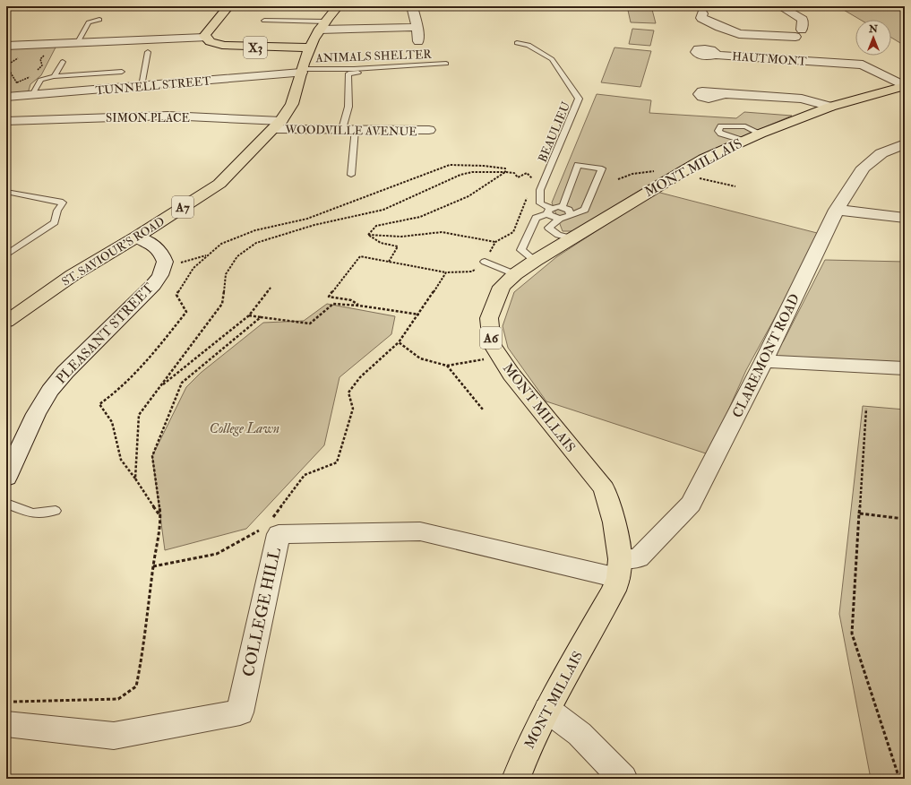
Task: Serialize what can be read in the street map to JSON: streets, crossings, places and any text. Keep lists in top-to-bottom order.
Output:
{
  "streets": {
    "main road": [
      "X3",
      "MONT MILLAIS",
      "A7",
      "ST. SAVIOUR'S ROAD",
      "A6"
    ],
    "street": [
      "HAUTMONT",
      "TUNNELL STREET",
      "SIMON PLACE",
      "WOODVILLE AVENUE",
      "PLEASANT STREET",
      "CLAREMONT ROAD",
      "COLLEGE HILL"
    ],
    "lane": ["ANIMALS SHELTER", "BEAULIEU"]
  },
  "crossings": [
    ["X3", "ST. SAVIOUR'S ROAD"],
    ["ANIMALS SHELTER", "TUNNELL STREET"],
    ["ANIMALS SHELTER", "ST. SAVIOUR'S ROAD"],
    ["HAUTMONT", "MONT MILLAIS"],
    ["TUNNELL STREET", "ST. SAVIOUR'S ROAD"],
    ["SIMON PLACE", "WOODVILLE AVENUE"],
    ["SIMON PLACE", "ST. SAVIOUR'S ROAD"],
    ["WOODVILLE AVENUE", "ST. SAVIOUR'S ROAD"],
    ["MONT MILLAIS", "CLAREMONT ROAD"],
    ["MONT MILLAIS", "COLLEGE HILL"],
    ["CLAREMONT ROAD", "COLLEGE HILL"]
  ],
  "parks": ["College Lawn"],
  "north": "top"
}
